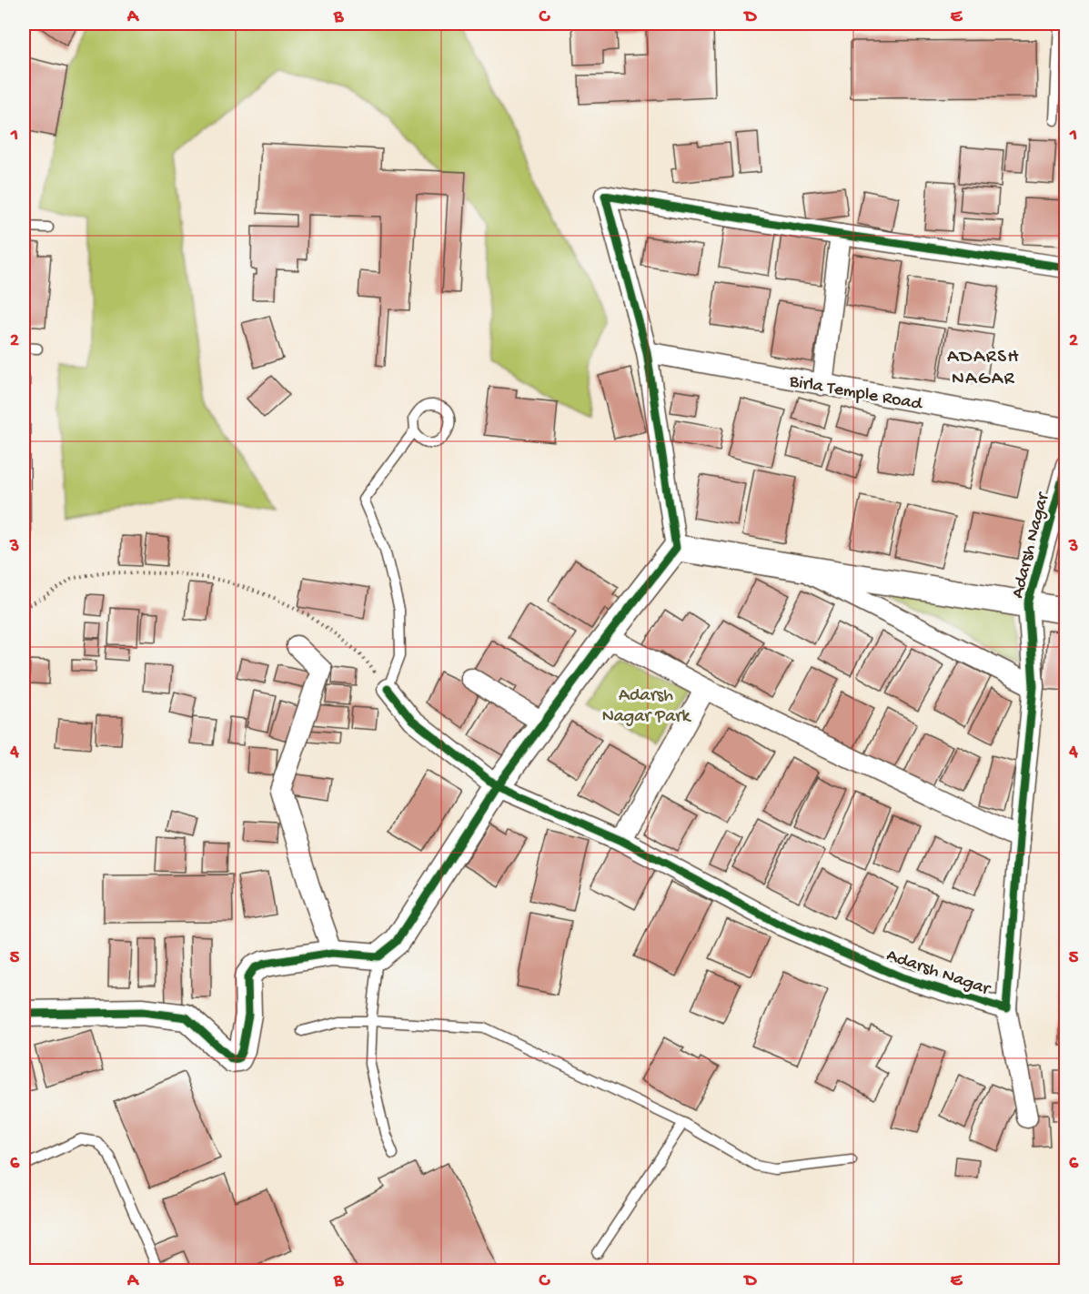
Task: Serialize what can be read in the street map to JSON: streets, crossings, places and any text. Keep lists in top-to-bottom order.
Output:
{
  "streets": {
    "street": ["Birla Temple Road", "Adarsh Nagar"]
  },
  "districts": ["ADARSH NAGAR"],
  "parks": ["Adarsh Nagar Park"],
  "grid": {
    "columns": [
      "A",
      "B",
      "C",
      "D",
      "E"
    ],
    "rows": [
      "1",
      "2",
      "3",
      "4",
      "5",
      "6"
    ]
  }
}
